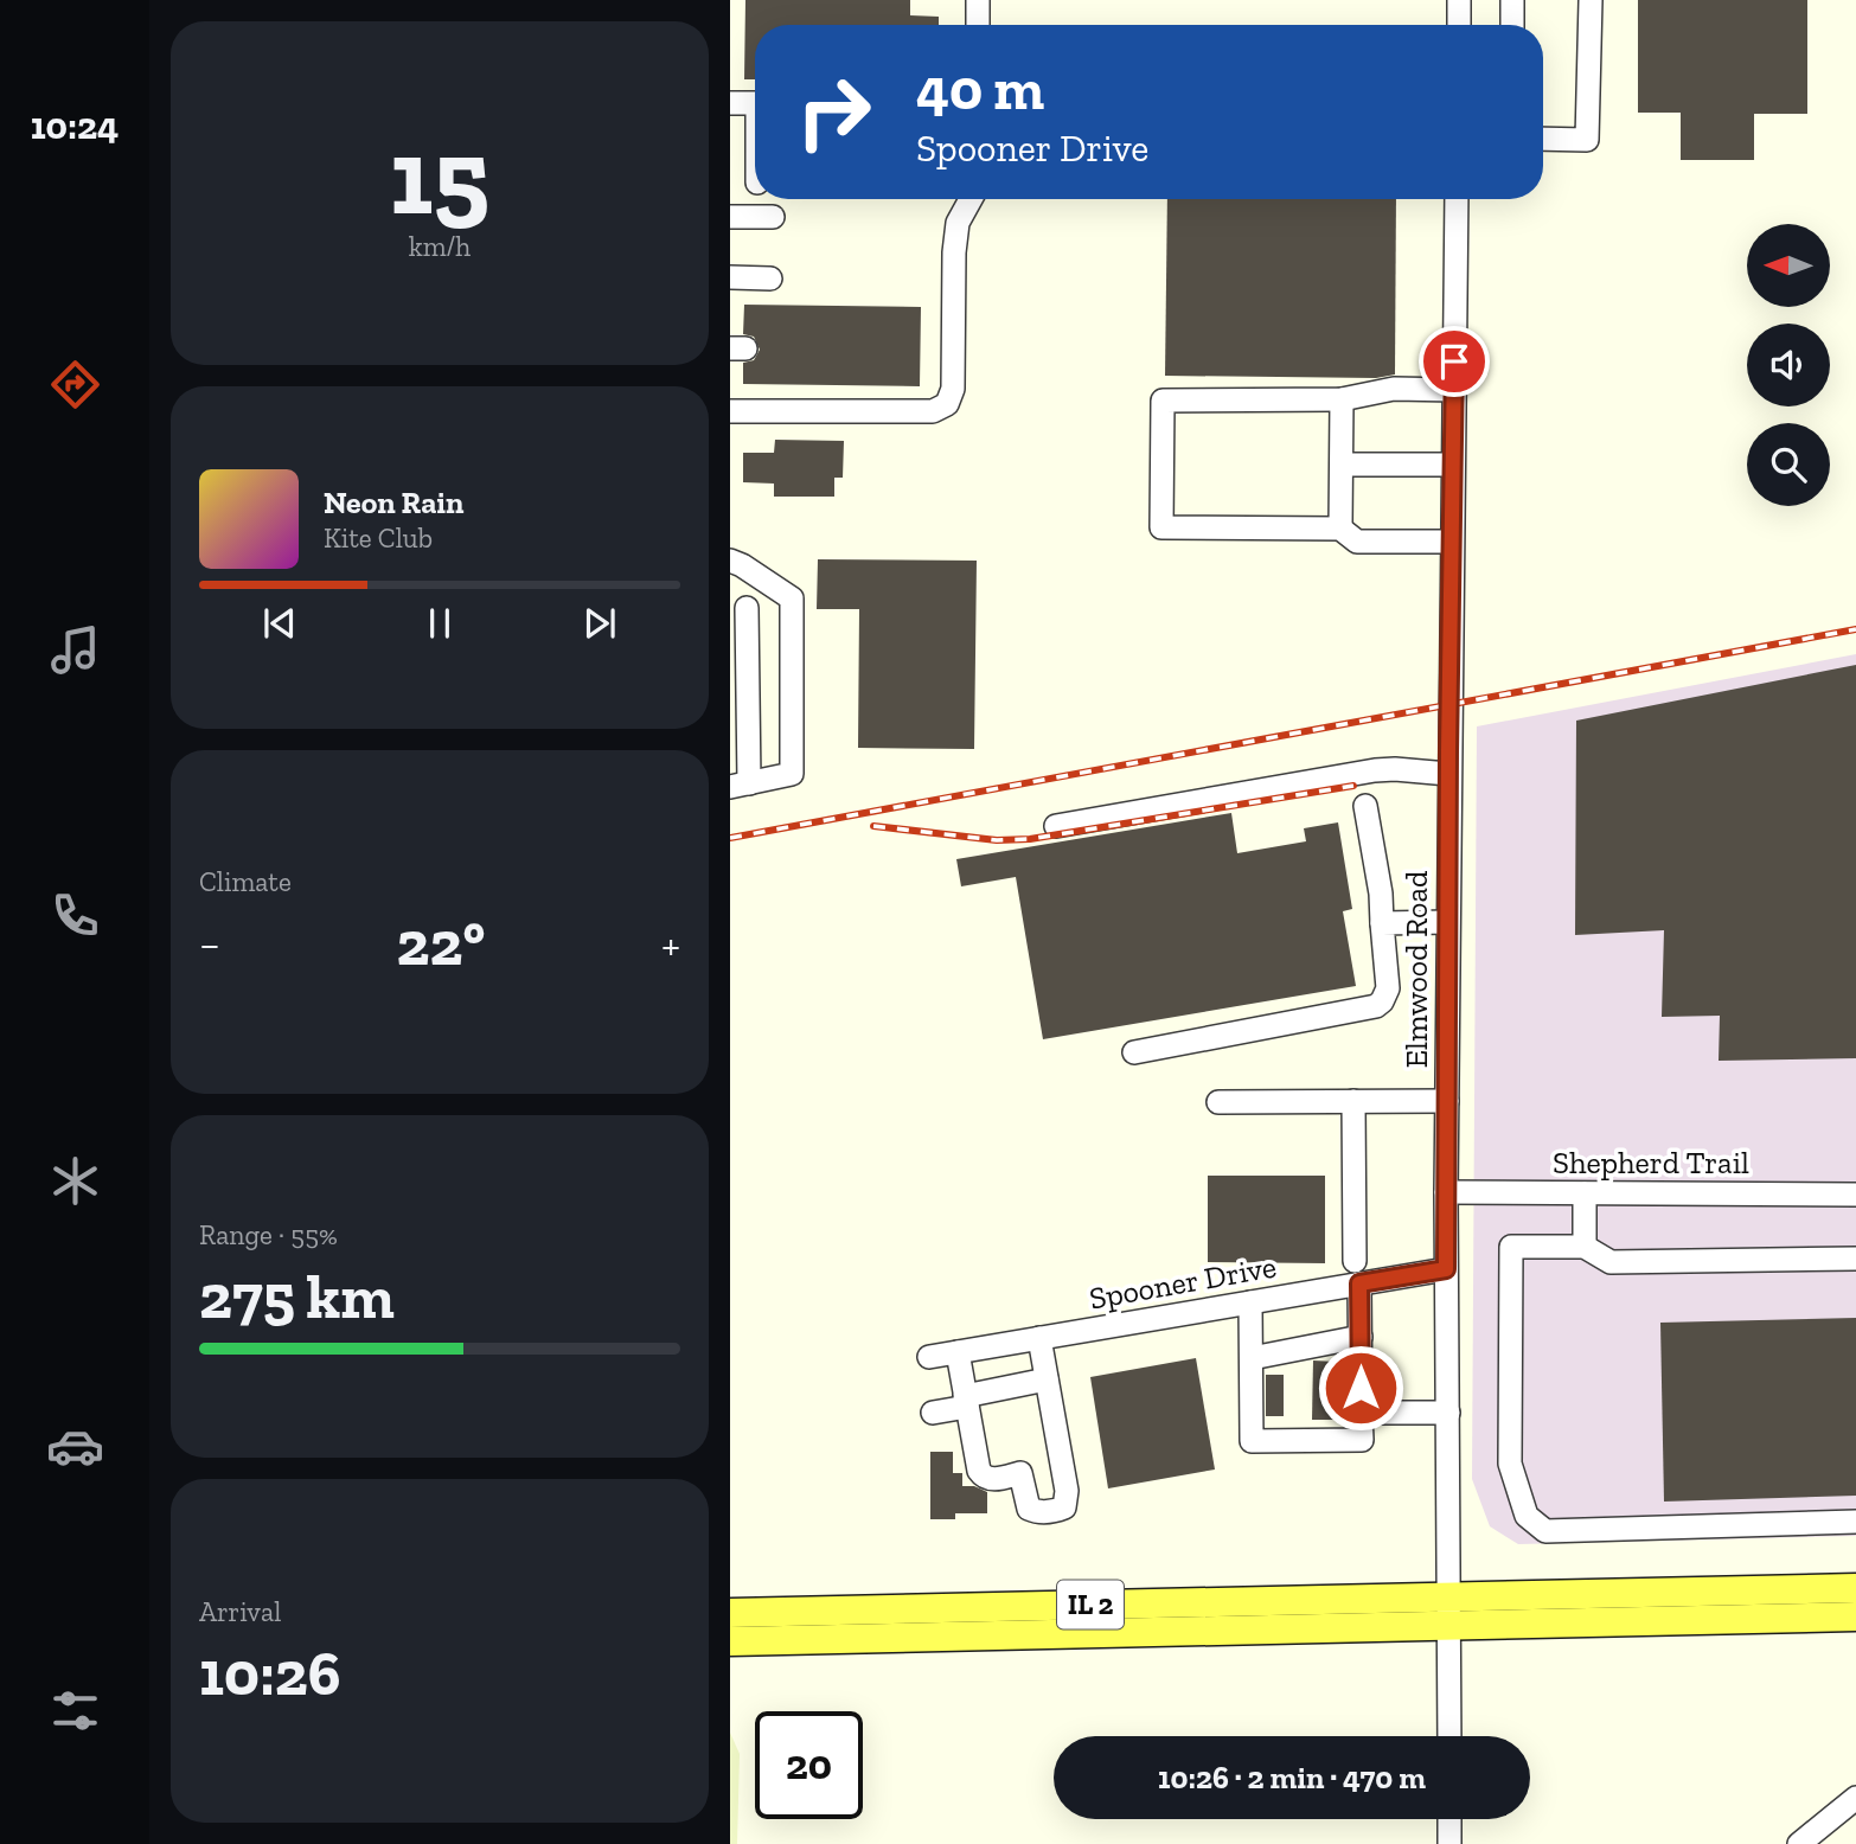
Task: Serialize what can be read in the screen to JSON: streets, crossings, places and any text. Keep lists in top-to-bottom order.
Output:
{
  "streets": {
    "main road": ["IL 2"],
    "street": ["Elmwood Road", "Shepherd Trail", "Spooner Drive"]
  },
  "crossings": [
    ["Elmwood Road", "Shepherd Trail"],
    ["Elmwood Road", "Spooner Drive"],
    ["Elmwood Road", "IL 2"]
  ],
  "north": "left",
  "page": {
    "tabs": "10:24",
    "tile": [
      ["15", "km/h"],
      "Climate",
      ["Range · 55%", "275 km"],
      ["Arrival", "10:26"]
    ],
    "turn": ["40 m", "Spooner Drive"],
    "song": ["Neon Rain", "Kite Club"],
    "heat": ["−", "22°", "+"],
    "limit": "20",
    "trip": "10:26 · 2 min · 470 m"
  }
}
